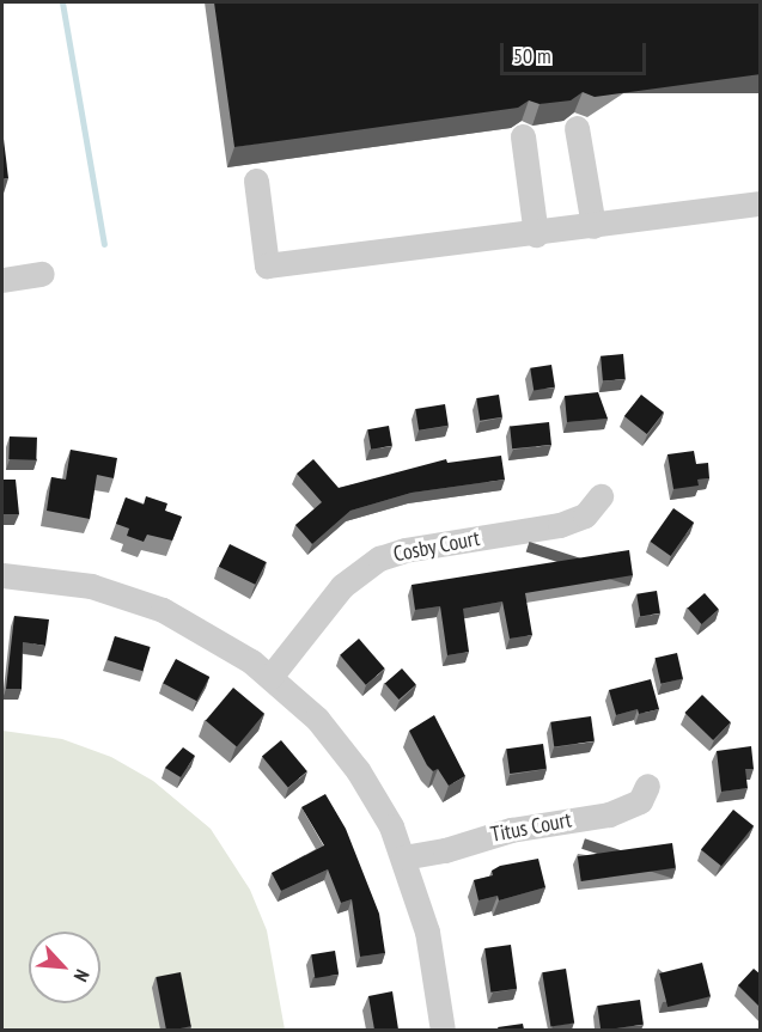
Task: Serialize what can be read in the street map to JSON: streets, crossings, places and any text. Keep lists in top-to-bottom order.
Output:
{
  "streets": {
    "street": ["Cosby Court", "Titus Court"]
  },
  "scale_bar": "50 m",
  "north": "bottom right"
}
